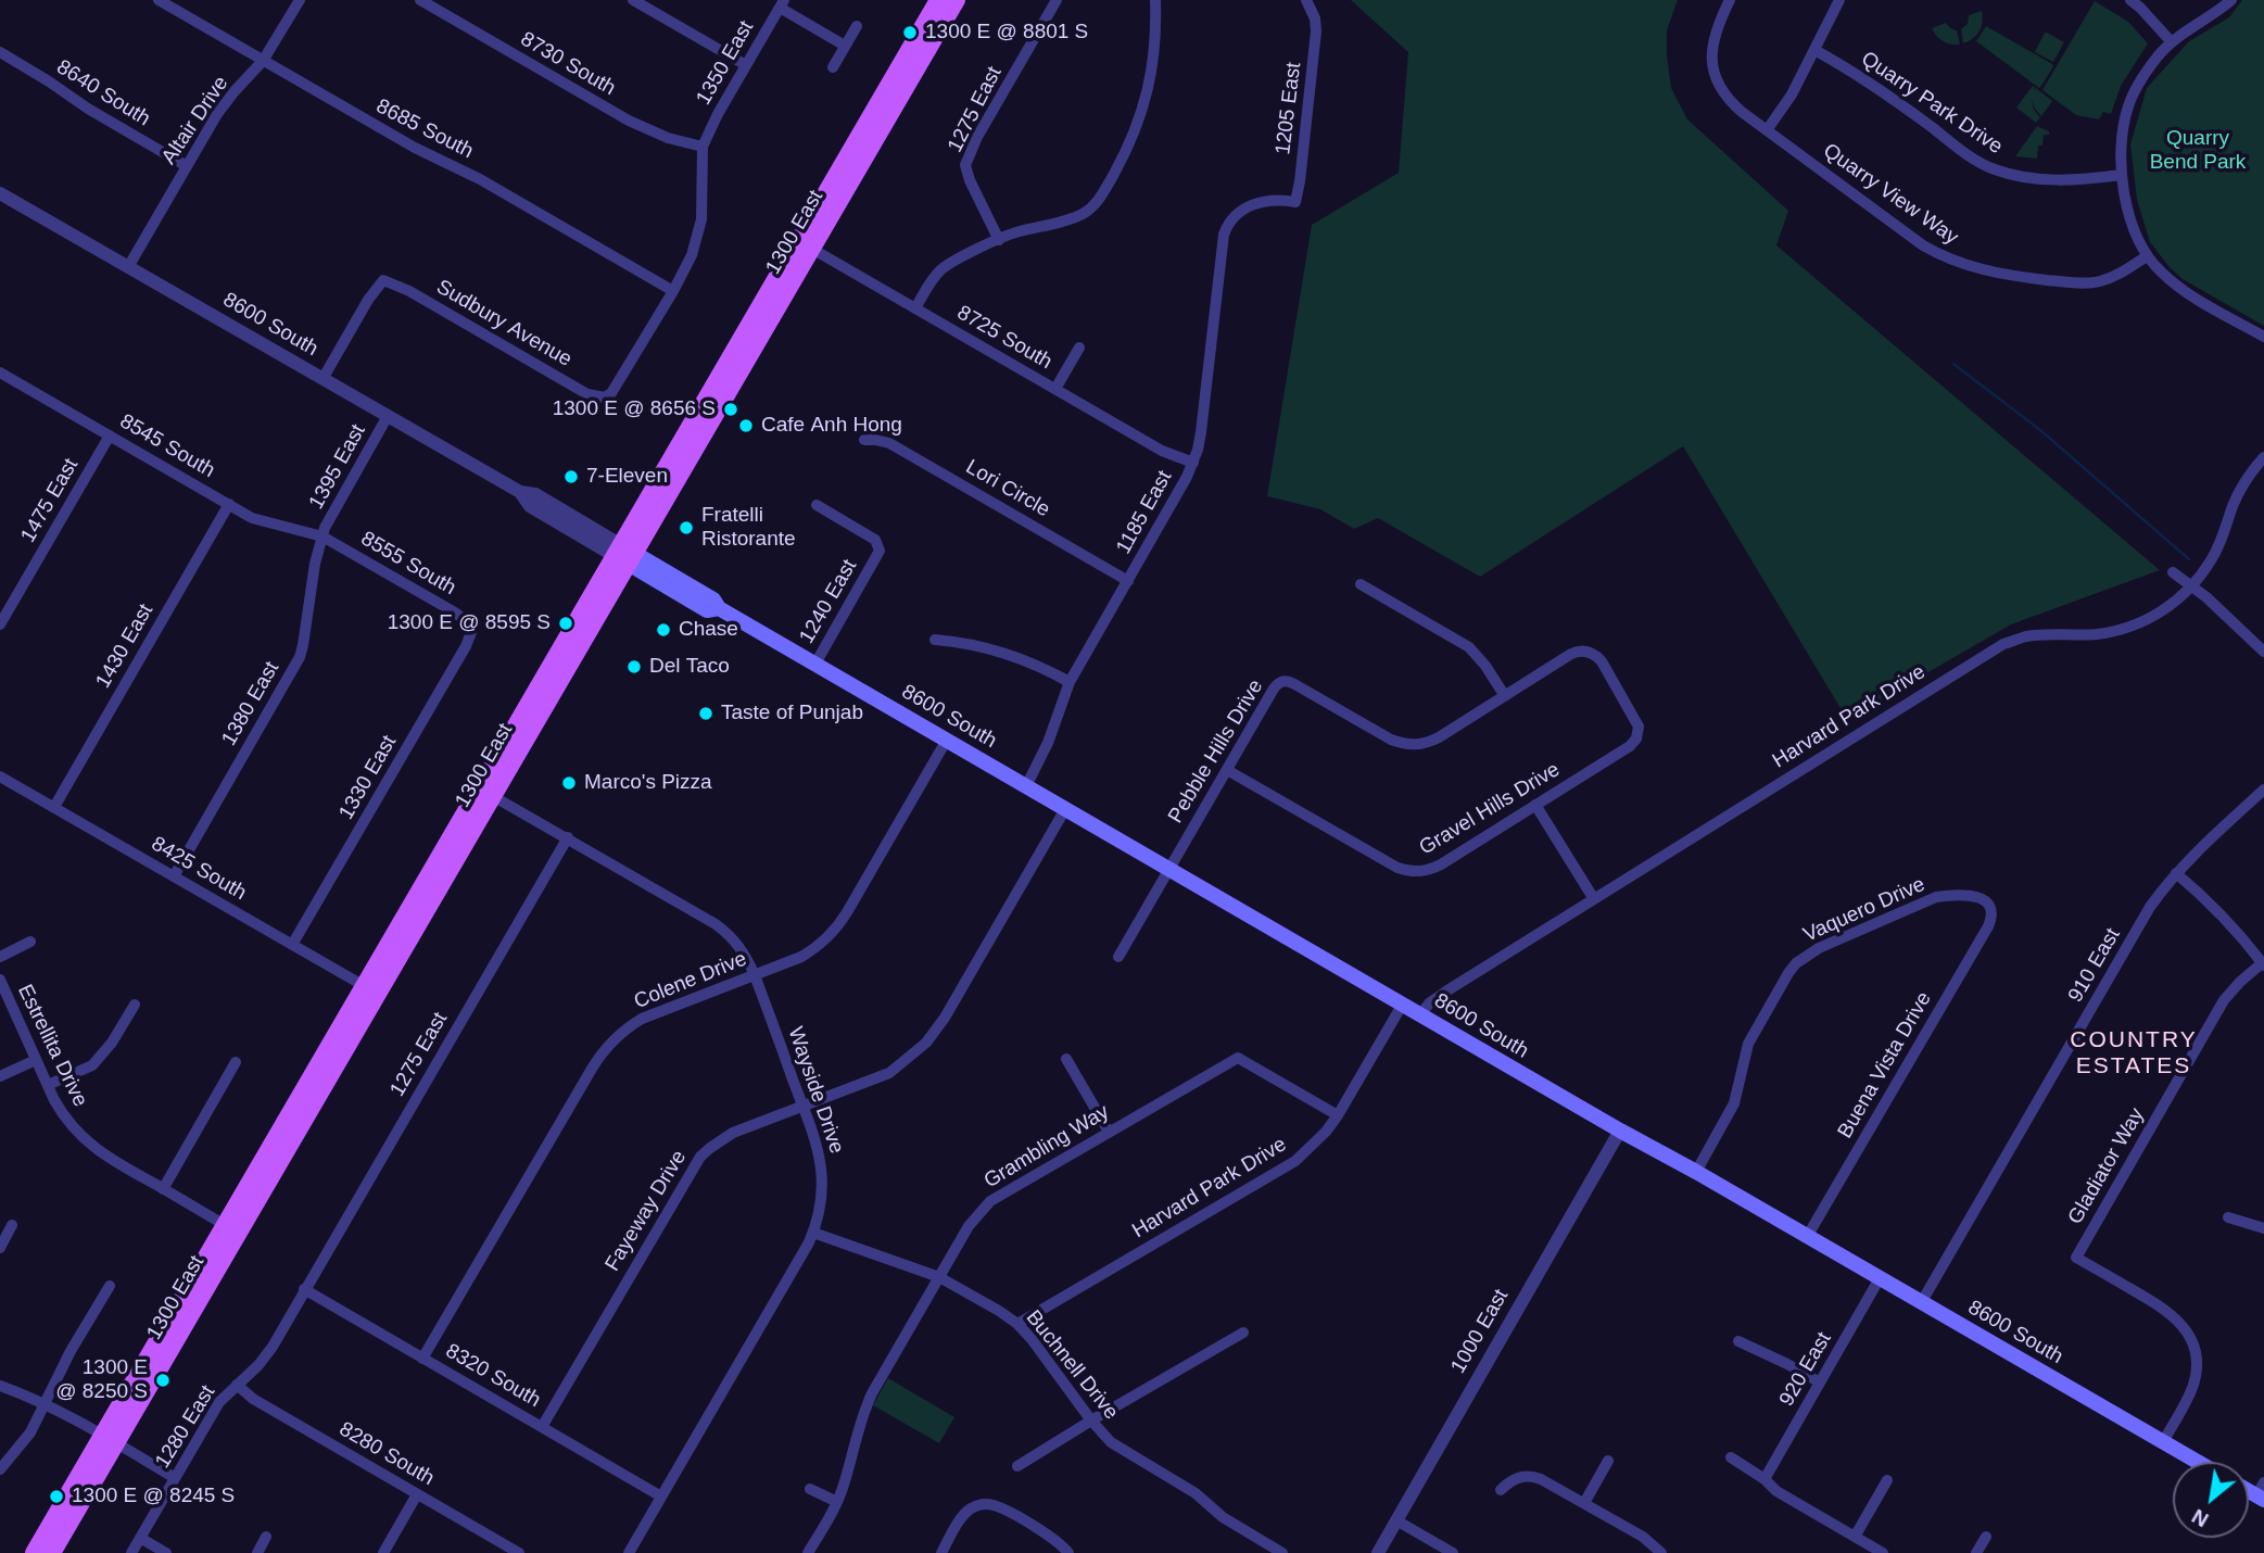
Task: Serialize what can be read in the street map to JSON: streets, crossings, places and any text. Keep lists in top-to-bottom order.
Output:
{
  "streets": {
    "main road": ["1300 East", "8600 South"],
    "street": [
      "1350 East",
      "8730 South",
      "8640 South",
      "Quarry Park Drive",
      "1205 East",
      "1275 East",
      "Altair Drive",
      "8685 South",
      "Quarry View Way",
      "Sudbury Avenue",
      "8725 South",
      "8545 South",
      "1395 East",
      "Lori Circle",
      "1475 East",
      "1185 East",
      "8555 South",
      "1240 East",
      "1430 East",
      "1380 East",
      "Harvard Park Drive",
      "Pebble Hills Drive",
      "1330 East",
      "Gravel Hills Drive",
      "8425 South",
      "Vaquero Drive",
      "910 East",
      "Colene Drive",
      "Estrellita Drive",
      "Buena Vista Drive",
      "Wayside Drive",
      "Grambling Way",
      "Gladiator Way",
      "Fayeway Drive",
      "1000 East",
      "Buchnell Drive",
      "920 East",
      "8320 South",
      "1280 East",
      "8280 South"
    ]
  },
  "crossings": [
    ["1350 East", "8730 South"],
    ["8640 South", "Altair Drive"],
    ["1205 East", "1185 East"],
    ["1275 East", "Wayside Drive"],
    ["1275 East", "8320 South"],
    ["1275 East", "1280 East"],
    ["Altair Drive", "8685 South"],
    ["Altair Drive", "8600 South"],
    ["8685 South", "Sudbury Avenue"],
    ["1300 East", "8600 South"],
    ["1300 East", "8725 South"],
    ["1300 East", "8425 South"],
    ["1300 East", "Estrellita Drive"],
    ["1300 East", "Wayside Drive"],
    ["Sudbury Avenue", "8600 South"],
    ["8600 South", "1395 East"],
    ["8600 South", "1185 East"],
    ["8600 South", "1240 East"],
    ["8600 South", "Harvard Park Drive"],
    ["8600 South", "Pebble Hills Drive"],
    ["8600 South", "Vaquero Drive"],
    ["8600 South", "910 East"],
    ["8600 South", "Colene Drive"],
    ["8600 South", "Buena Vista Drive"],
    ["8600 South", "Gladiator Way"],
    ["8600 South", "Fayeway Drive"],
    ["8600 South", "1000 East"],
    ["8600 South", "920 East"],
    ["8725 South", "1185 East"],
    ["8545 South", "1395 East"],
    ["8545 South", "1475 East"],
    ["8545 South", "8555 South"],
    ["8545 South", "1430 East"],
    ["8545 South", "1380 East"],
    ["1395 East", "8555 South"],
    ["1395 East", "1380 East"],
    ["Lori Circle", "1185 East"],
    ["8555 South", "1380 East"],
    ["8555 South", "1330 East"],
    ["1430 East", "8425 South"],
    ["1380 East", "8425 South"],
    ["Harvard Park Drive", "Grambling Way"],
    ["Harvard Park Drive", "Buchnell Drive"],
    ["Pebble Hills Drive", "Gravel Hills Drive"],
    ["1330 East", "8425 South"],
    ["Vaquero Drive", "Buena Vista Drive"],
    ["Colene Drive", "Wayside Drive"],
    ["Colene Drive", "8320 South"],
    ["Wayside Drive", "Fayeway Drive"],
    ["Wayside Drive", "Buchnell Drive"],
    ["Wayside Drive", "8320 South"],
    ["Grambling Way", "Buchnell Drive"],
    ["Fayeway Drive", "8320 South"],
    ["8320 South", "1280 East"],
    ["1280 East", "8280 South"]
  ],
  "districts": ["COUNTRY ESTATES"],
  "parks": ["Quarry Bend Park"],
  "places": [
    "1300 E @ 8801 S",
    "1300 E @ 8656 S",
    "Cafe Anh Hong",
    "7-Eleven",
    "Fratelli Ristorante",
    "1300 E @ 8595 S",
    "Chase",
    "Del Taco",
    "Taste of Punjab",
    "Marco's Pizza",
    "1300 E @ 8250 S",
    "1300 E @ 8245 S"
  ],
  "north": "bottom left"
}
